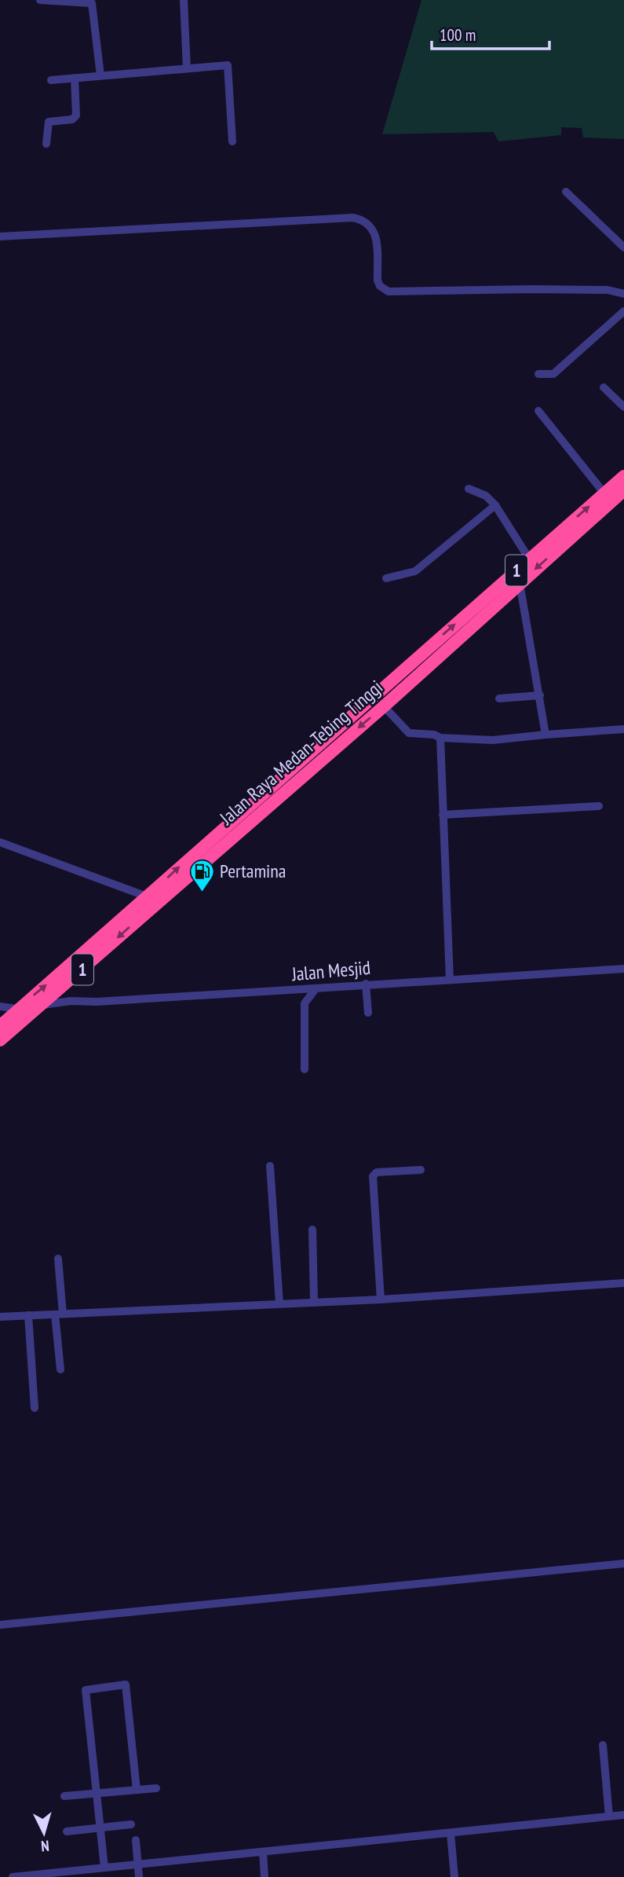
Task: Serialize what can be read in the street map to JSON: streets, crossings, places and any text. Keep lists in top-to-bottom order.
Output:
{
  "streets": {
    "highway": ["1", "Jalan Raya Medan-Tebing Tinggi"],
    "street": ["Jalan Mesjid"]
  },
  "crossings": [
    ["Jalan Raya Medan-Tebing Tinggi", "Jalan Mesjid"]
  ],
  "places": {
    "fuel station": ["Pertamina"]
  },
  "scale_bar": "100 m",
  "north": "bottom"
}
